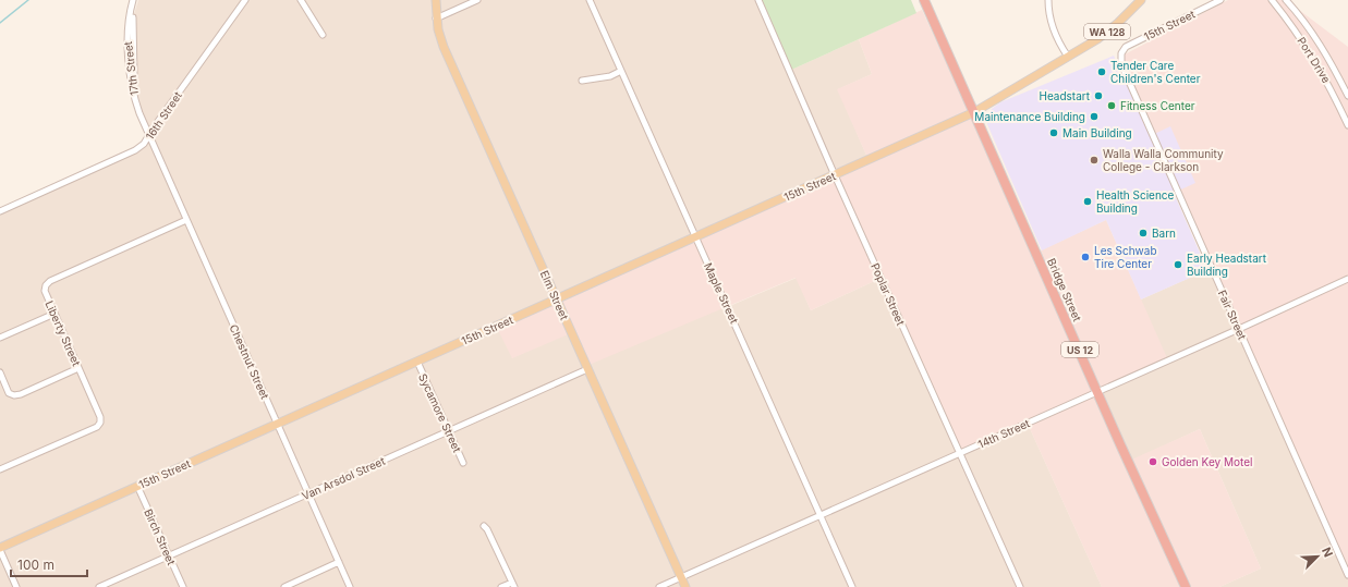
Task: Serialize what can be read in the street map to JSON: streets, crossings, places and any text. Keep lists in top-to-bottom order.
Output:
{
  "streets": {
    "highway": ["Bridge Street", "US 12"],
    "main road": ["15th Street", "WA 128", "Elm Street"],
    "street": [
      "Port Drive",
      "17th Street",
      "16th Street",
      "Maple Street",
      "Poplar Street",
      "Fair Street",
      "Liberty Street",
      "Chestnut Street",
      "Sycamore Street",
      "14th Street",
      "Van Arsdol Street",
      "Birch Street"
    ]
  },
  "crossings": [
    ["15th Street", "WA 128"],
    ["15th Street", "Bridge Street"],
    ["15th Street", "Maple Street"],
    ["15th Street", "Poplar Street"],
    ["15th Street", "Elm Street"],
    ["15th Street", "Fair Street"],
    ["15th Street", "Chestnut Street"],
    ["15th Street", "Sycamore Street"],
    ["15th Street", "Birch Street"],
    ["WA 128", "Bridge Street"],
    ["17th Street", "16th Street"],
    ["17th Street", "Chestnut Street"],
    ["16th Street", "Chestnut Street"],
    ["Bridge Street", "14th Street"],
    ["Maple Street", "14th Street"],
    ["Poplar Street", "14th Street"],
    ["Elm Street", "14th Street"],
    ["Elm Street", "Van Arsdol Street"],
    ["Fair Street", "14th Street"],
    ["Liberty Street", "Chestnut Street"],
    ["Chestnut Street", "Van Arsdol Street"],
    ["Sycamore Street", "Van Arsdol Street"],
    ["Van Arsdol Street", "Birch Street"]
  ],
  "places": [
    "Tender Care Children's Center",
    "Headstart",
    "Fitness Center",
    "Maintenance Building",
    "Main Building",
    "Walla Walla Community College - Clarkson",
    "Health Science Building",
    "Barn",
    "Les Schwab Tire Center",
    "Early Headstart Building",
    "Golden Key Motel"
  ],
  "scale_bar": "100 m",
  "north": "top right"
}
